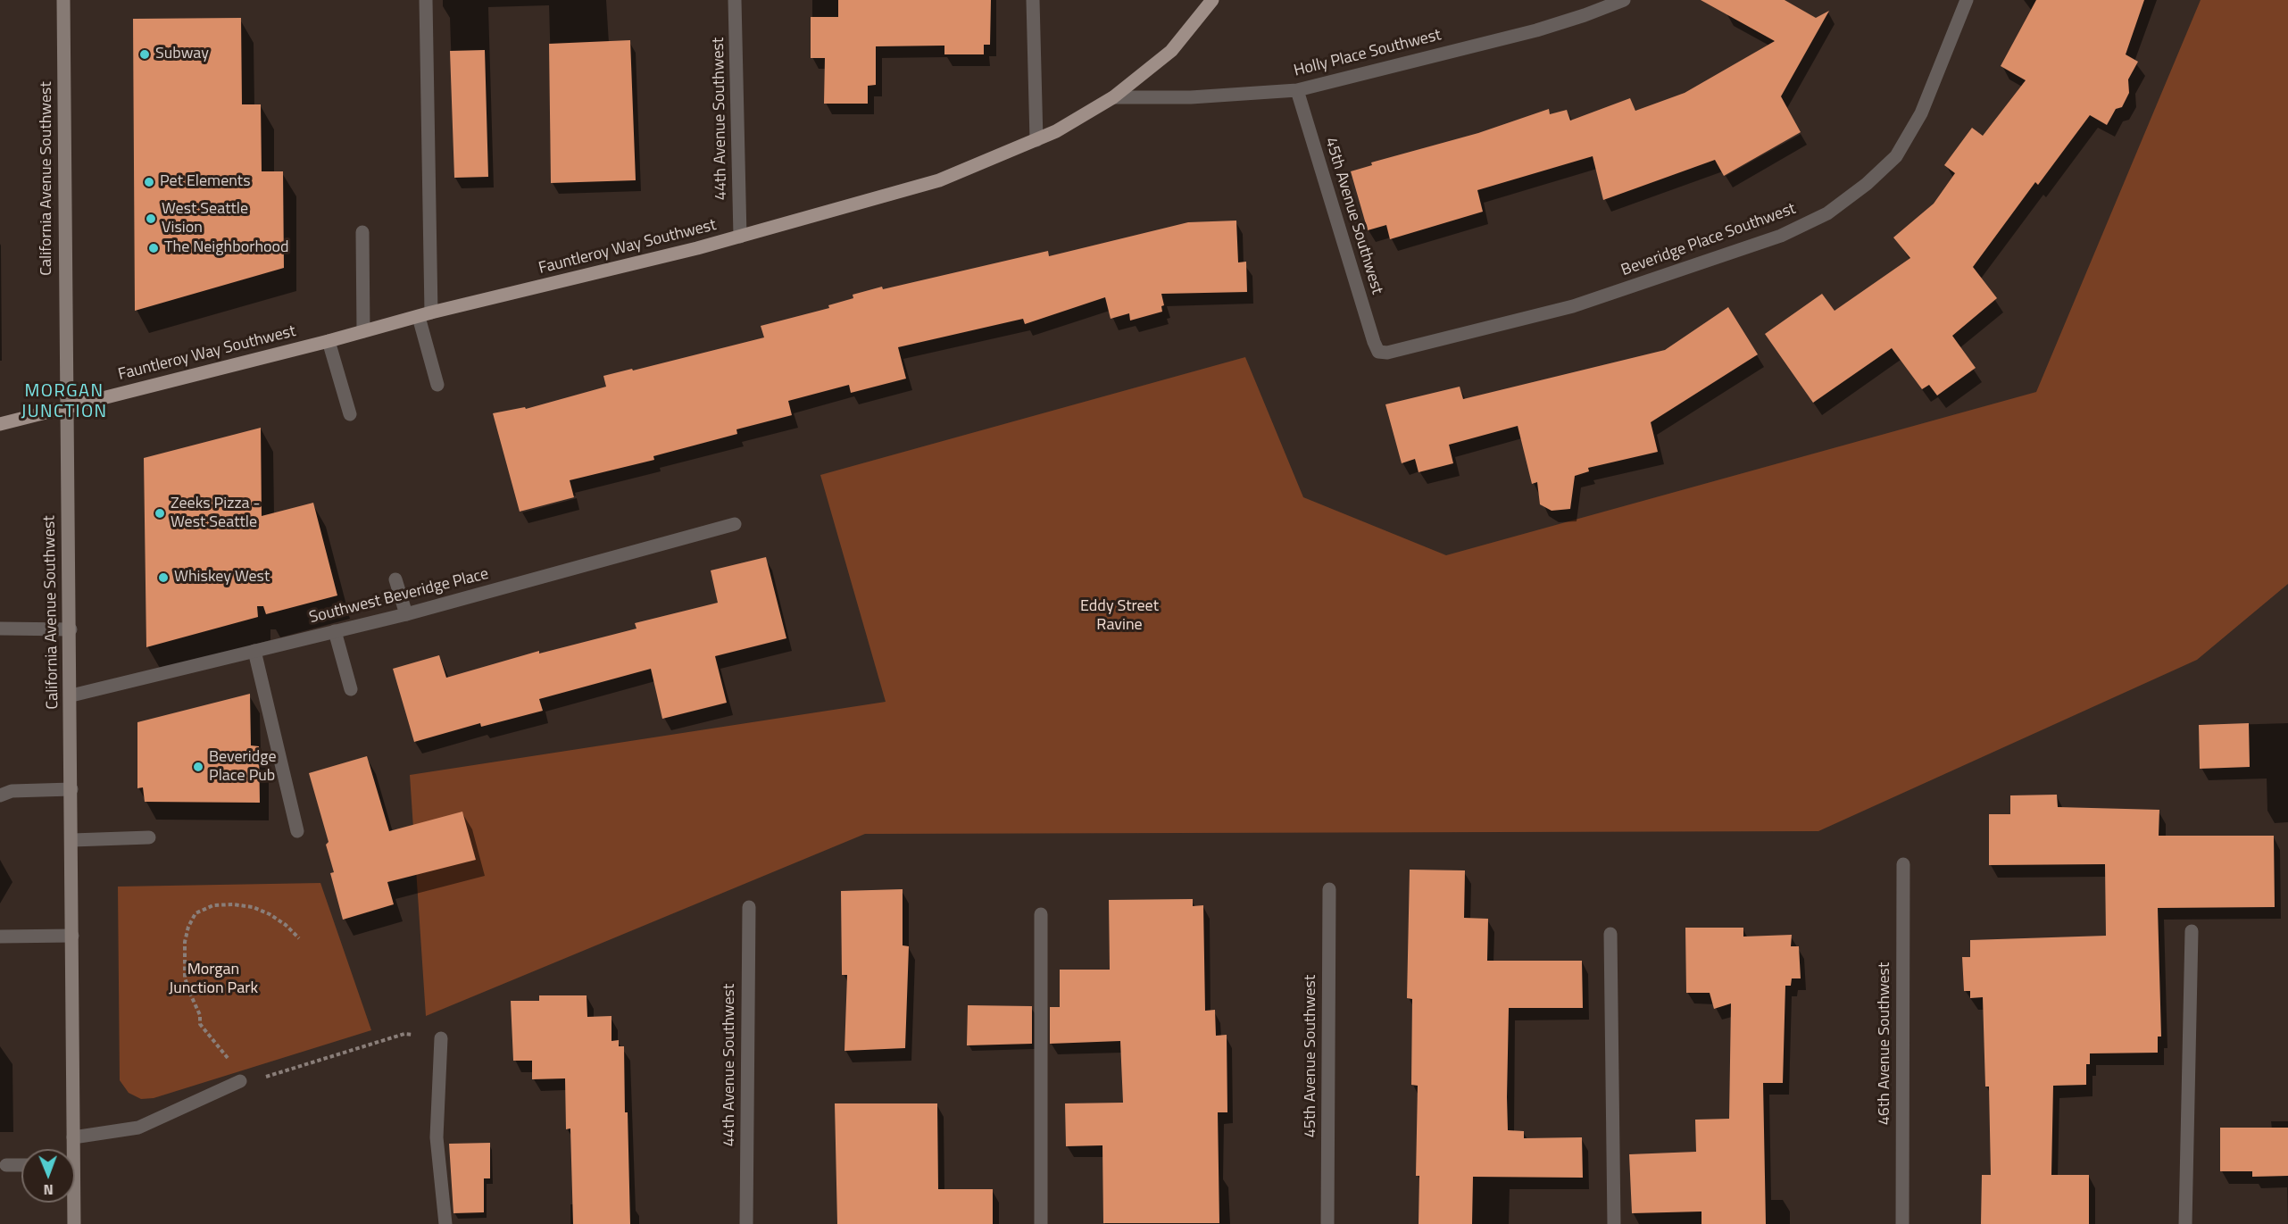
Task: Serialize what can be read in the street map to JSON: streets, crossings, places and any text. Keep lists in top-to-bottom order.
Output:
{
  "streets": {
    "main road": ["California Avenue Southwest", "Fauntleroy Way Southwest"],
    "street": [
      "Holly Place Southwest",
      "44th Avenue Southwest",
      "45th Avenue Southwest",
      "Beveridge Place Southwest",
      "Southwest Beveridge Place",
      "46th Avenue Southwest"
    ]
  },
  "crossings": [
    ["Holly Place Southwest", "45th Avenue Southwest"],
    ["Holly Place Southwest", "Fauntleroy Way Southwest"],
    ["44th Avenue Southwest", "Fauntleroy Way Southwest"],
    ["California Avenue Southwest", "Fauntleroy Way Southwest"],
    ["California Avenue Southwest", "Southwest Beveridge Place"],
    ["45th Avenue Southwest", "Beveridge Place Southwest"]
  ],
  "districts": ["MORGAN JUNCTION"],
  "parks": ["Eddy Street Ravine", "Morgan Junction Park"],
  "places": [
    "Subway",
    "Pet Elements",
    "West Seattle Vision",
    "The Neighborhood",
    "Zeeks Pizza - West Seattle",
    "Whiskey West",
    "Beveridge Place Pub"
  ],
  "north": "bottom"
}
